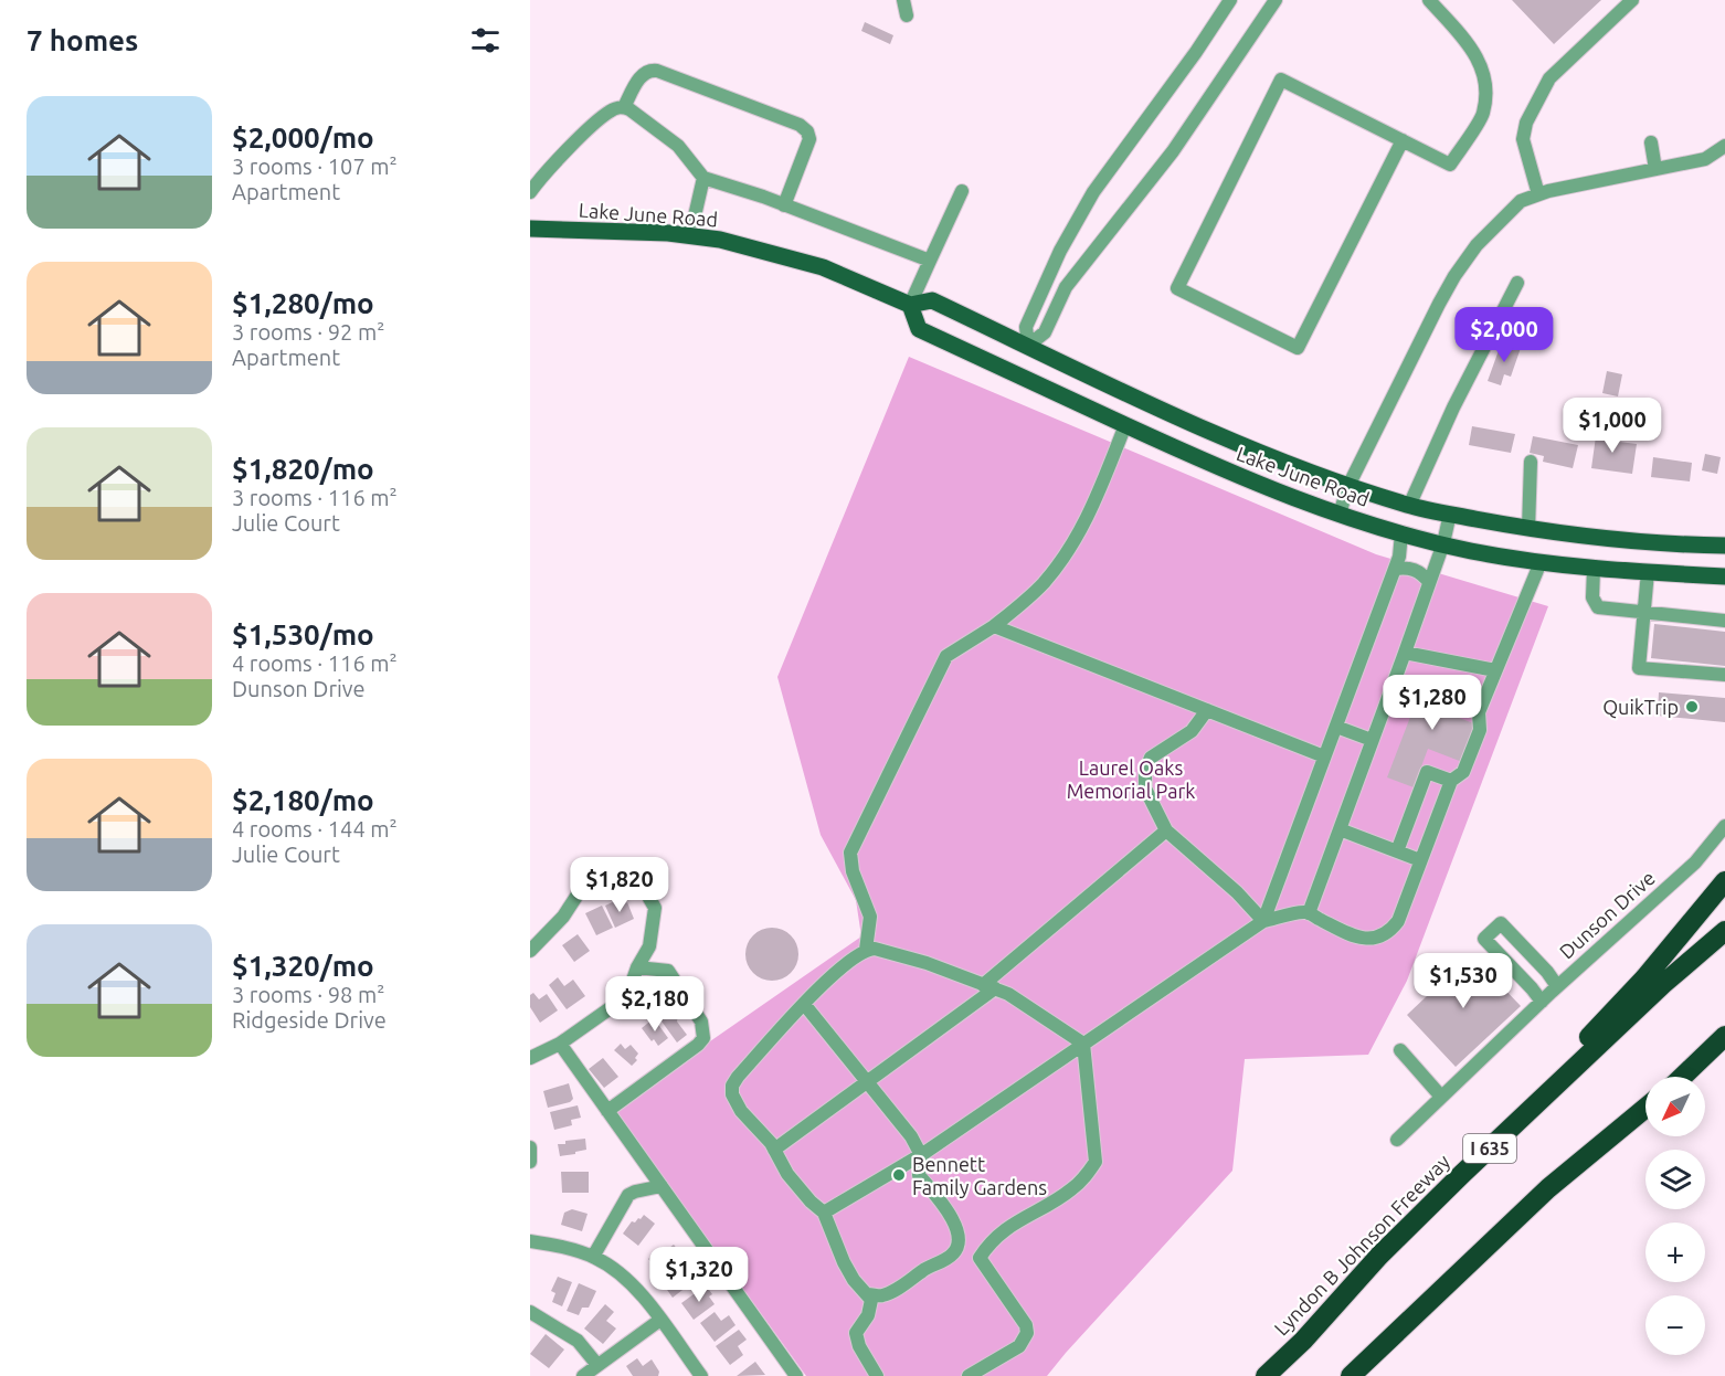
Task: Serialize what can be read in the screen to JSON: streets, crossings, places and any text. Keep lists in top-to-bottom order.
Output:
{
  "streets": {
    "highway": ["I 635", "Lyndon B Johnson Freeway"],
    "main road": ["Lake June Road"],
    "street": ["Dunson Drive"]
  },
  "parks": ["Laurel Oaks Memorial Park"],
  "places": ["QuikTrip", "Bennett Family Gardens"],
  "north": "bottom left",
  "page": {
    "heading": "7 homes",
    "list": [
      {
        "name": "$2,000/mo",
        "note": "3 rooms · 107 m² · Apartment"
      },
      {
        "name": "$1,280/mo",
        "note": "3 rooms · 92 m² · Apartment"
      },
      {
        "name": "$1,820/mo",
        "note": "3 rooms · 116 m² · Julie Court"
      },
      {
        "name": "$1,530/mo",
        "note": "4 rooms · 116 m² · Dunson Drive"
      },
      {
        "name": "$2,180/mo",
        "note": "4 rooms · 144 m² · Julie Court"
      },
      {
        "name": "$1,320/mo",
        "note": "3 rooms · 98 m² · Ridgeside Drive"
      }
    ],
    "price": [
      "$2,000",
      "$1,000",
      "$1,280",
      "$1,820",
      "$1,530",
      "$2,180",
      "$1,320"
    ],
    "map_buttons": ["+", "−"]
  }
}
